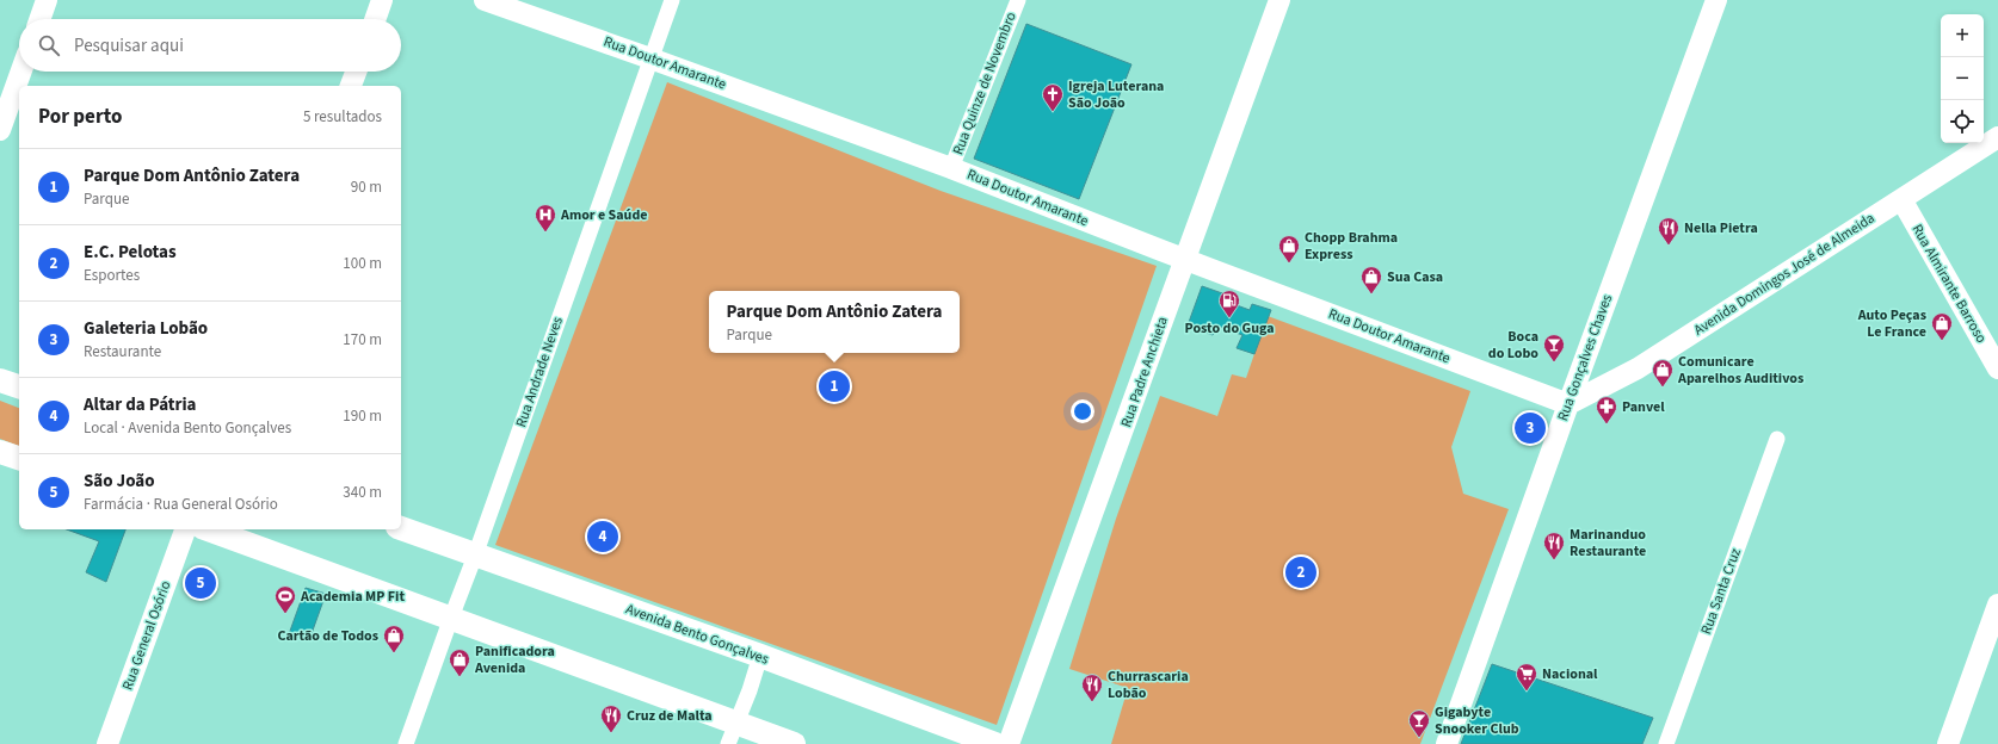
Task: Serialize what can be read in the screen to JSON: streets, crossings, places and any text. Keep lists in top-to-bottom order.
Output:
{
  "streets": {
    "main road": ["Avenida Bento Gonçalves"],
    "street": [
      "Rua Doutor Amarante",
      "Rua Quinze de Novembro",
      "Avenida Domingos José de Almeida",
      "Rua Almirante Barroso",
      "Rua Gonçalves Chaves",
      "Rua Andrade Neves",
      "Rua Padre Anchieta",
      "Rua Santa Cruz",
      "Rua General Osório"
    ]
  },
  "crossings": [
    ["Rua Doutor Amarante", "Rua Quinze de Novembro"],
    ["Rua Doutor Amarante", "Avenida Domingos José de Almeida"],
    ["Rua Doutor Amarante", "Rua Gonçalves Chaves"],
    ["Rua Doutor Amarante", "Rua Andrade Neves"],
    ["Rua Doutor Amarante", "Rua Padre Anchieta"],
    ["Avenida Domingos José de Almeida", "Rua Almirante Barroso"],
    ["Avenida Domingos José de Almeida", "Rua Gonçalves Chaves"],
    ["Rua Andrade Neves", "Avenida Bento Gonçalves"]
  ],
  "places": {
    "church": ["Igreja Luterana São João"],
    "hospital": ["Amor e Saúde"],
    "restaurant": [
      "Nella Pietra",
      "Marinanduo Restaurante",
      "Churrascaria Lobão",
      "Cruz de Malta"
    ],
    "shop": [
      "Chopp Brahma Express",
      "Sua Casa",
      "Auto Peças Le France",
      "Comunicare Aparelhos Auditivos",
      "Cartão de Todos",
      "Panificadora Avenida"
    ],
    "fuel station": ["Posto do Guga"],
    "bar": ["Boca do Lobo", "Gigabyte Snooker Club"],
    "pharmacy": ["Panvel"],
    "sports": ["Academia MP Fit"],
    "supermarket": ["Nacional"]
  },
  "page": {
    "map_buttons": ["+", "−"],
    "search": "Pesquisar aqui",
    "heading": ["Por perto", "5 resultados"],
    "list": [
      {
        "mark": "1",
        "name": "Parque Dom Antônio Zatera",
        "note": "Parque",
        "value": "90 m"
      },
      {
        "mark": "2",
        "name": "E.C. Pelotas",
        "note": "Esportes",
        "value": "100 m"
      },
      {
        "mark": "3",
        "name": "Galeteria Lobão",
        "note": "Restaurante",
        "value": "170 m"
      },
      {
        "mark": "4",
        "name": "Altar da Pátria",
        "note": "Local · Avenida Bento Gonçalves",
        "value": "190 m"
      },
      {
        "mark": "5",
        "name": "São João",
        "note": "Farmácia · Rua General Osório",
        "value": "340 m"
      }
    ],
    "popup": ["Parque Dom Antônio Zatera", "Parque"],
    "pins": [
      "1",
      "3",
      "4",
      "2",
      "5"
    ]
  }
}
